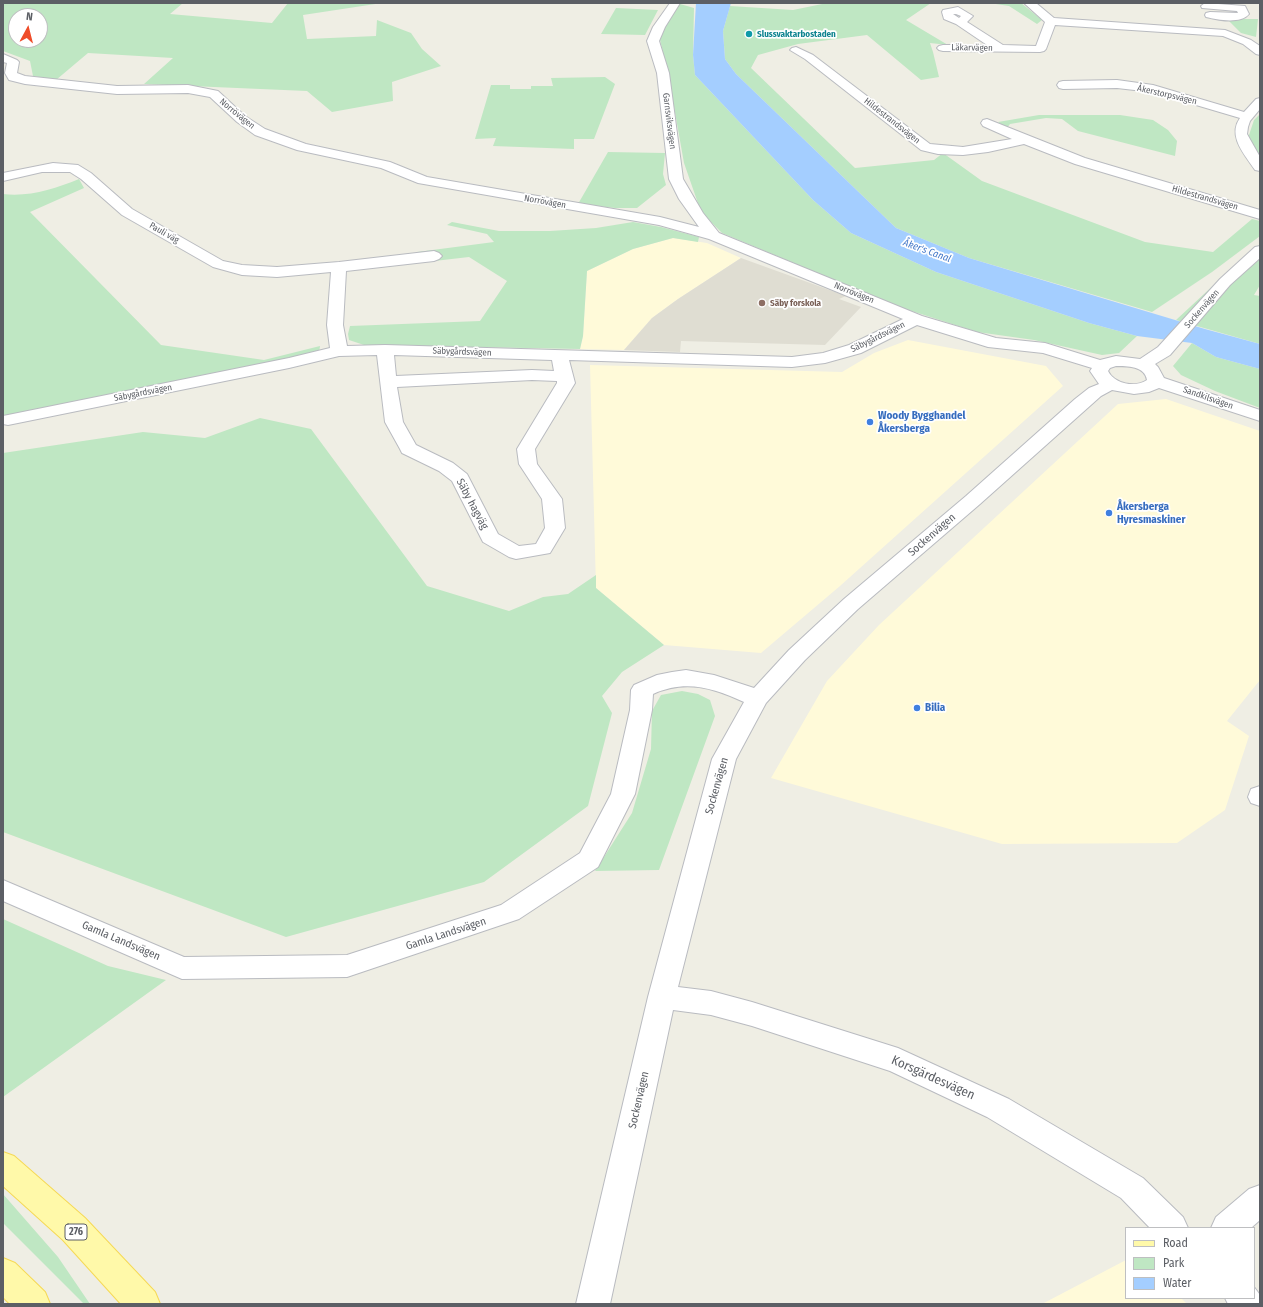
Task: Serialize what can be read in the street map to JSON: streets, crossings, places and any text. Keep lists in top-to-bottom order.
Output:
{
  "streets": {
    "main road": ["276"],
    "street": [
      "Läkarvägen",
      "Åkerstorpsvägen",
      "Norrövägen",
      "Garnsviksvägen",
      "Hildestrandsvägen",
      "Pauli väg",
      "Sockenvägen",
      "Säbygårdsvägen",
      "Sandkilsvägen",
      "Säby hagväg",
      "Gamla Landsvägen",
      "Korsgärdesvägen"
    ]
  },
  "crossings": [
    ["Norrövägen", "Garnsviksvägen"],
    ["Norrövägen", "Sockenvägen"],
    ["Norrövägen", "Säbygårdsvägen"],
    ["Norrövägen", "Sandkilsvägen"],
    ["Sockenvägen", "Gamla Landsvägen"],
    ["Sockenvägen", "Korsgärdesvägen"],
    ["Säbygårdsvägen", "Säby hagväg"]
  ],
  "water": ["Åker's Canal"],
  "places": [
    "Slussvaktarbostaden",
    "Säby forskola",
    "Woody Bygghandel Åkersberga",
    "Åkersberga Hyresmaskiner",
    "Bilia"
  ],
  "legend": ["Road", "Park", "Water"],
  "north": "top"
}
